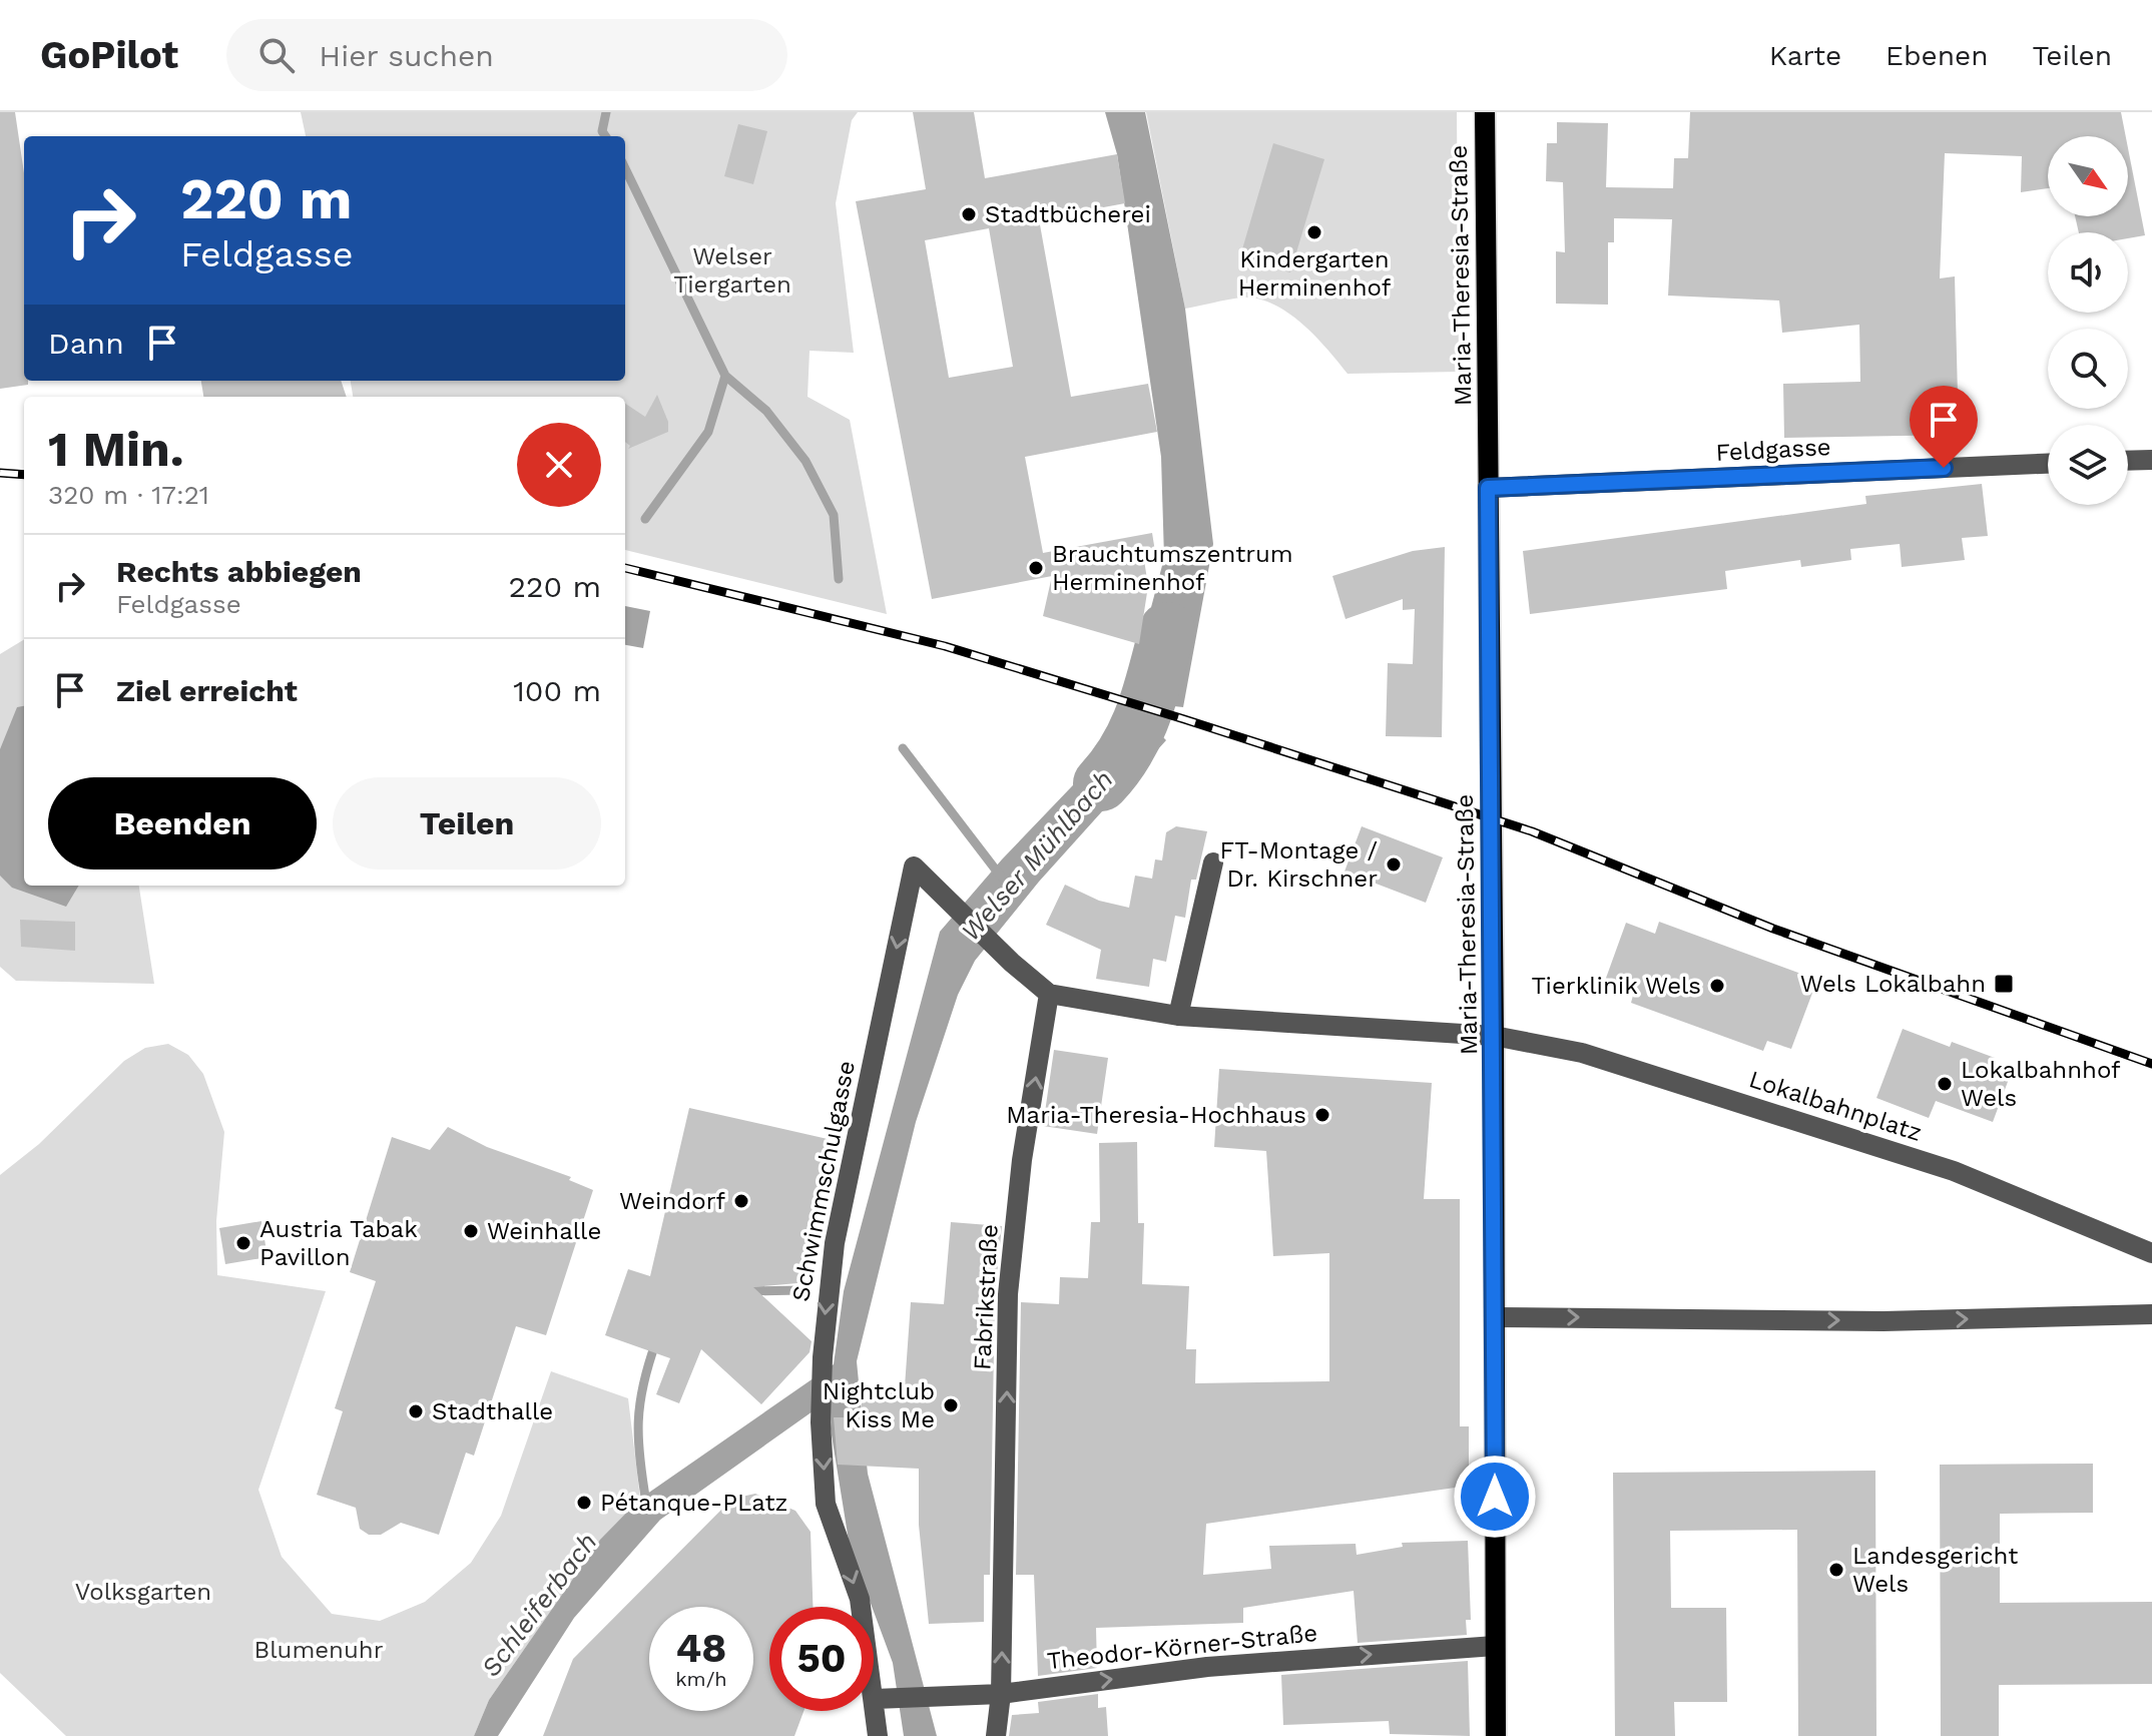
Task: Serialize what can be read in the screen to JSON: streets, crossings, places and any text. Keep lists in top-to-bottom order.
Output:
{
  "streets": {
    "main road": ["Maria-Theresia-Straße"],
    "street": [
      "Feldgasse",
      "Lokalbahnplatz",
      "Schwimmschulgasse",
      "Fabrikstraße",
      "Theodor-Körner-Straße"
    ]
  },
  "crossings": [
    ["Maria-Theresia-Straße", "Feldgasse"],
    ["Maria-Theresia-Straße", "Lokalbahnplatz"],
    ["Maria-Theresia-Straße", "Theodor-Körner-Straße"],
    ["Schwimmschulgasse", "Fabrikstraße"],
    ["Schwimmschulgasse", "Theodor-Körner-Straße"],
    ["Fabrikstraße", "Theodor-Körner-Straße"]
  ],
  "one_way": ["Fabrikstraße", "Theodor-Körner-Straße"],
  "water": ["Welser Mühlbach", "Schleiferbach"],
  "parks": ["Welser Tiergarten", "Volksgarten", "Blumenuhr"],
  "places": {
    "other": [
      "Stadtbücherei",
      "Kindergarten Herminenhof",
      "Brauchtumszentrum Herminenhof",
      "FT-Montage / Dr. Kirschner",
      "Tierklinik Wels",
      "Lokalbahnhof Wels",
      "Maria-Theresia-Hochhaus",
      "Weindorf",
      "Weinhalle",
      "Austria Tabak Pavillon",
      "Nightclub Kiss Me",
      "Stadthalle",
      "Pétanque-PLatz",
      "Landesgericht Wels"
    ],
    "transit": ["Wels Lokalbahn"]
  },
  "north": "bottom right",
  "page": {
    "header": "GoPilot",
    "search": "Hier suchen",
    "nav": ["Karte", "Ebenen", "Teilen"],
    "turn": ["220 m", "Feldgasse"],
    "then": "Dann",
    "heading": ["1 Min.", "320 m · 17:21"],
    "list": [
      {
        "name": "Rechts abbiegen",
        "note": "Feldgasse",
        "value": "220 m"
      },
      {
        "name": "Ziel erreicht",
        "value": "100 m"
      }
    ],
    "buttons": ["Beenden", "Teilen"],
    "speed": "48 km/h",
    "limit": "50"
  }
}
